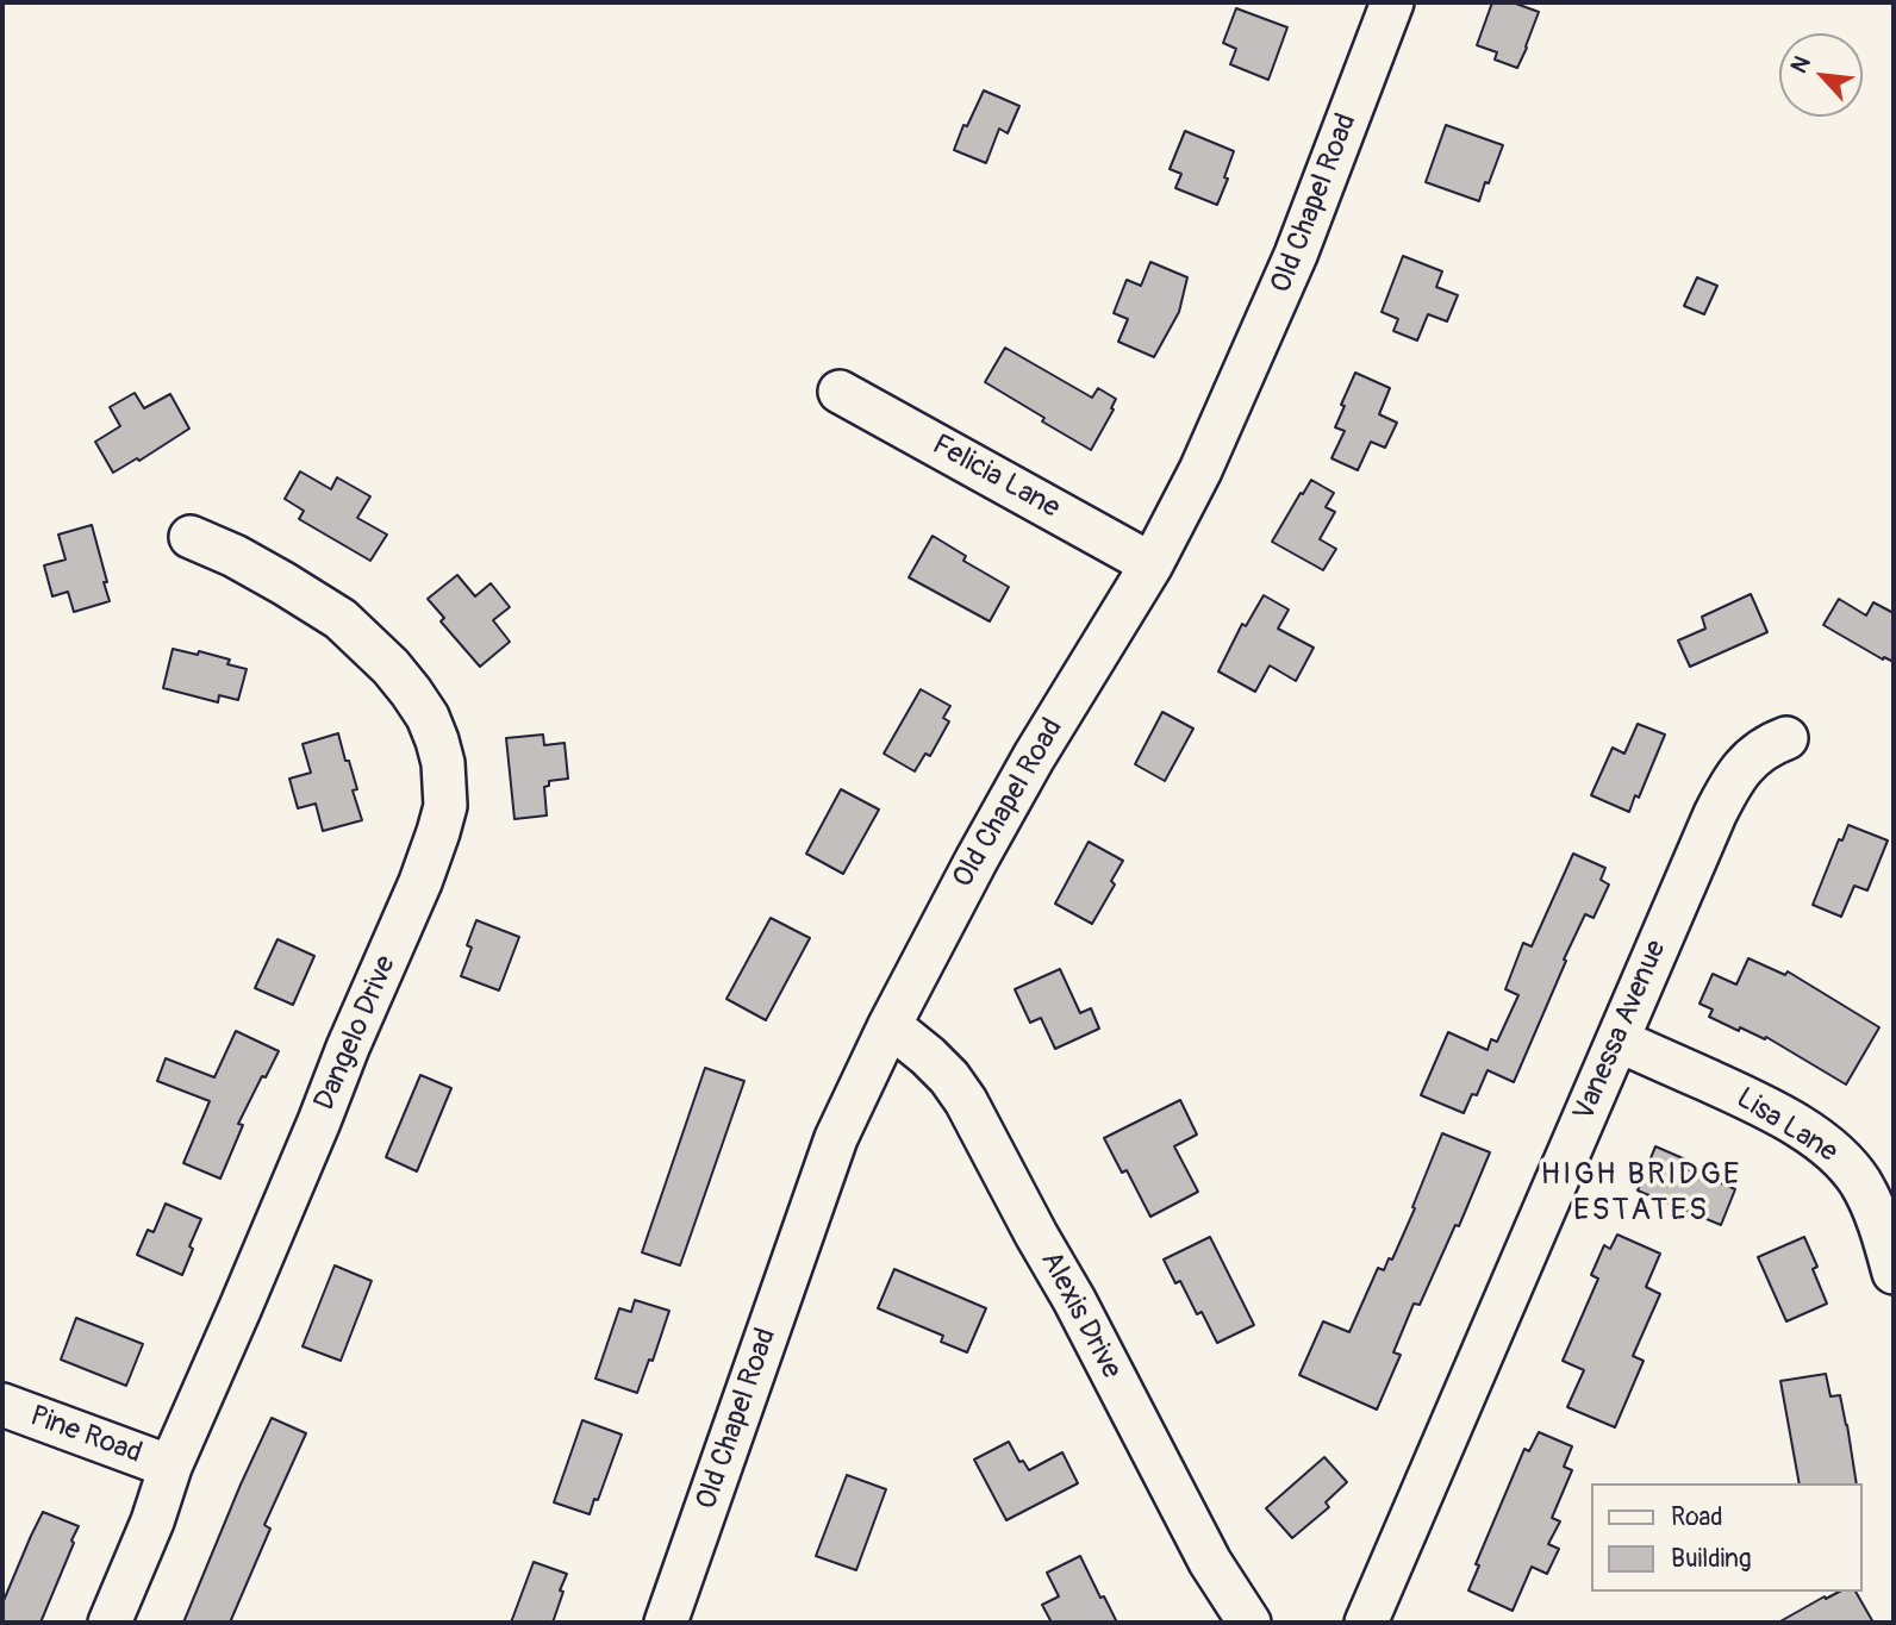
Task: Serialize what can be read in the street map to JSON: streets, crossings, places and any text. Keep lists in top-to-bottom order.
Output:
{
  "streets": {
    "street": [
      "Old Chapel Road",
      "Felicia Lane",
      "Vanessa Avenue",
      "Dangelo Drive",
      "Lisa Lane",
      "Alexis Drive",
      "Pine Road"
    ]
  },
  "crossings": [
    ["Old Chapel Road", "Felicia Lane"],
    ["Old Chapel Road", "Alexis Drive"],
    ["Vanessa Avenue", "Lisa Lane"],
    ["Dangelo Drive", "Pine Road"]
  ],
  "districts": ["HIGH BRIDGE ESTATES"],
  "legend": ["Road", "Building"],
  "north": "top left"
}
